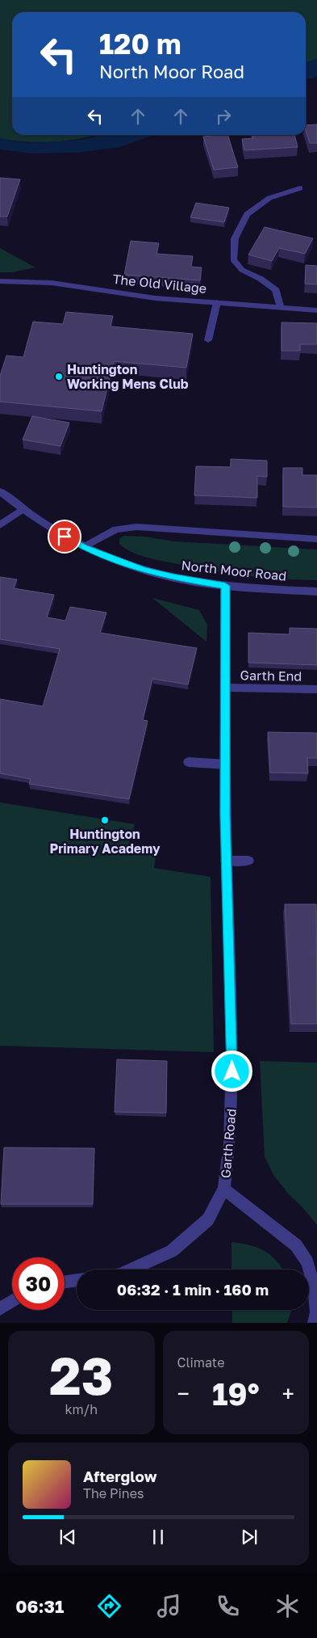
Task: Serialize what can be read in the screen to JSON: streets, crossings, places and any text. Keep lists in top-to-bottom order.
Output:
{
  "streets": {
    "street": [
      "The Old Village",
      "North Moor Road",
      "Garth End",
      "Garth Road"
    ]
  },
  "crossings": [
    ["North Moor Road", "Garth Road"],
    ["Garth End", "Garth Road"]
  ],
  "places": ["Huntington Working Mens Club", "Huntington Primary Academy"],
  "page": {
    "turn": ["120 m", "North Moor Road"],
    "limit": "30",
    "trip": "06:32 · 1 min · 160 m",
    "tile": [
      ["23", "km/h"],
      "Climate"
    ],
    "heat": ["−", "19°", "+"],
    "song": ["Afterglow", "The Pines"],
    "tabs": "06:31"
  }
}
